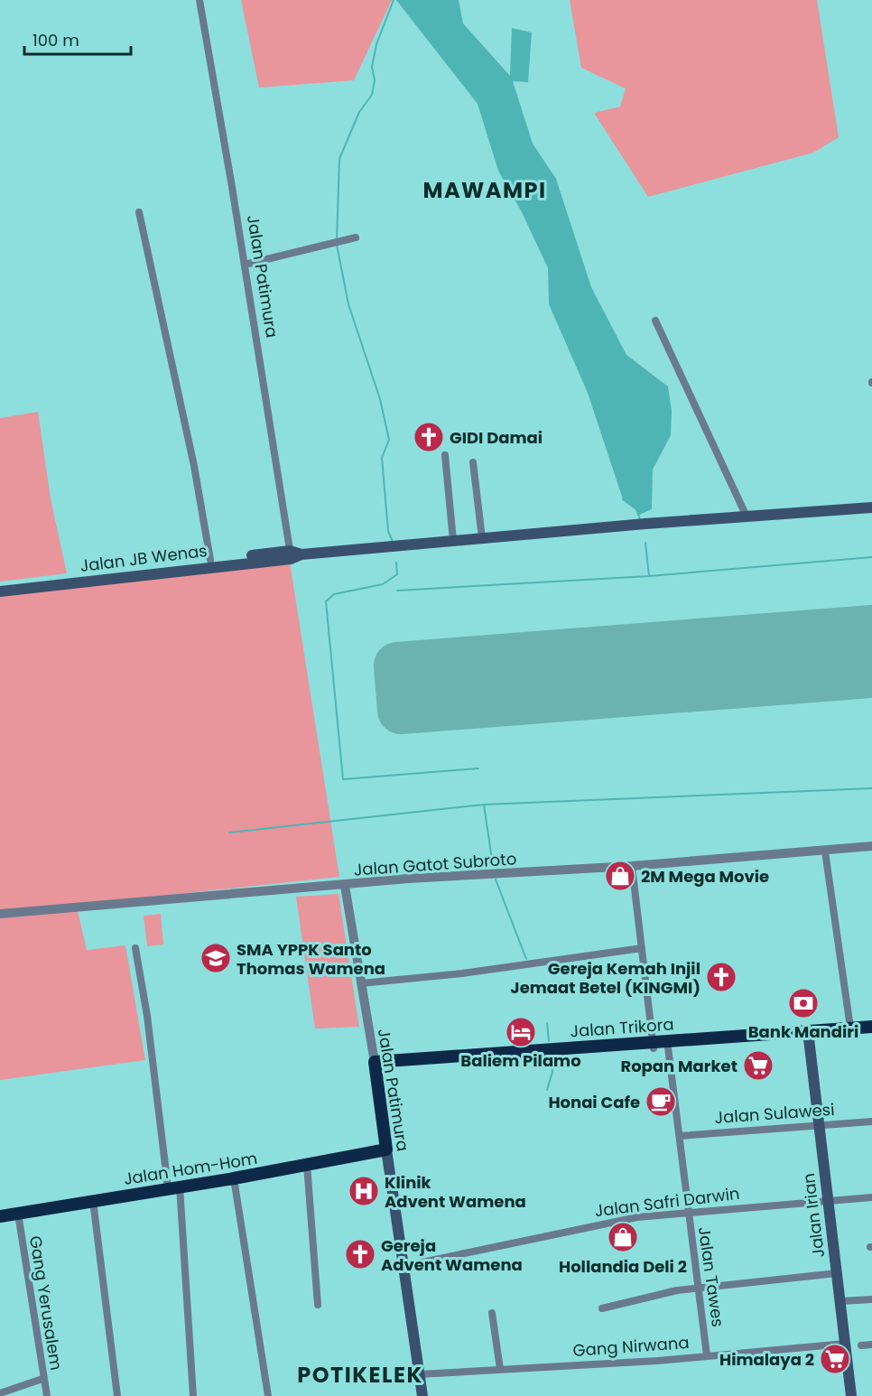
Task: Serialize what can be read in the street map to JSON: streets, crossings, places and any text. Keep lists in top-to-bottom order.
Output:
{
  "streets": {
    "highway": ["Jalan Patimura", "Jalan Trikora", "Jalan Hom-Hom"],
    "main road": ["Jalan JB Wenas", "Jalan Irian"],
    "street": [
      "Jalan Gatot Subroto",
      "Jalan Sulawesi",
      "Jalan Safri Darwin",
      "Jalan Tawes",
      "Gang Yerusalem",
      "Gang Nirwana"
    ]
  },
  "crossings": [
    ["Jalan Patimura", "Jalan JB Wenas"],
    ["Jalan Patimura", "Jalan Gatot Subroto"],
    ["Jalan Patimura", "Jalan Trikora"],
    ["Jalan Patimura", "Jalan Hom-Hom"],
    ["Jalan Patimura", "Jalan Safri Darwin"],
    ["Jalan Patimura", "Gang Nirwana"],
    ["Jalan Trikora", "Jalan Irian"],
    ["Jalan Trikora", "Jalan Tawes"],
    ["Jalan Sulawesi", "Jalan Irian"],
    ["Jalan Sulawesi", "Jalan Tawes"],
    ["Jalan Hom-Hom", "Gang Yerusalem"],
    ["Jalan Safri Darwin", "Jalan Irian"],
    ["Jalan Safri Darwin", "Jalan Tawes"],
    ["Jalan Irian", "Gang Nirwana"],
    ["Jalan Tawes", "Gang Nirwana"]
  ],
  "districts": ["MAWAMPI", "POTIKELEK"],
  "places": {
    "church": ["GIDI Damai", "Gereja Kemah Injil Jemaat Betel (KINGMI)", "Gereja Advent Wamena"],
    "shop": ["2M Mega Movie", "Hollandia Deli 2"],
    "school or university": ["SMA YPPK Santo Thomas Wamena"],
    "bank": ["Bank Mandiri"],
    "hotel": ["Baliem Pilamo"],
    "supermarket": ["Ropan Market", "Himalaya 2"],
    "cafe": ["Honai Cafe"],
    "hospital": ["Klinik Advent Wamena"]
  },
  "scale_bar": "100 m"
}
